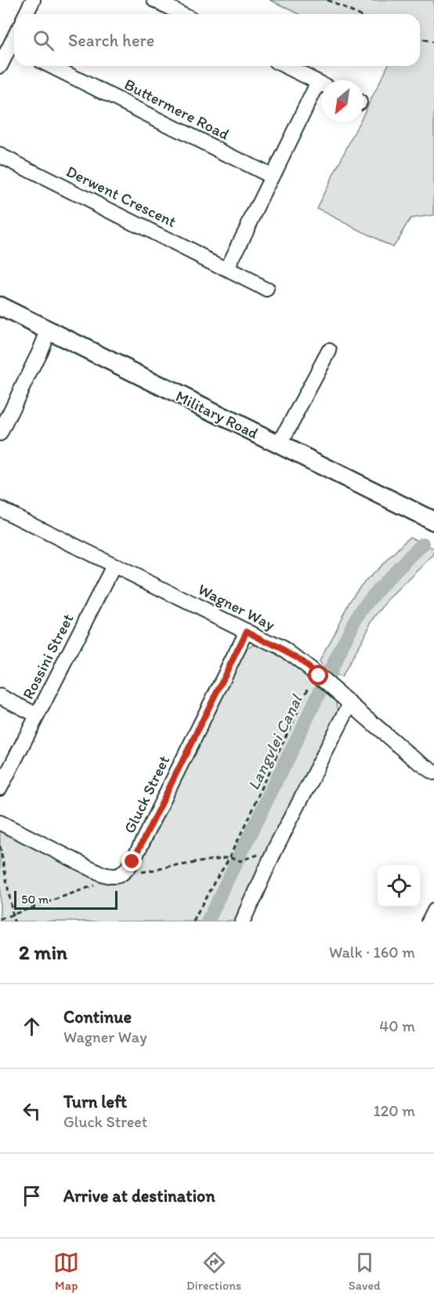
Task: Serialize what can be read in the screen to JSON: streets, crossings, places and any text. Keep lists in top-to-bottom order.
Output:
{
  "streets": {
    "main road": ["Military Road"],
    "street": [
      "Buttermere Road",
      "Derwent Crescent",
      "Wagner Way",
      "Rossini Street",
      "Gluck Street"
    ]
  },
  "crossings": [
    ["Wagner Way", "Rossini Street"],
    ["Wagner Way", "Gluck Street"]
  ],
  "water": ["Langvlei Canal"],
  "scale_bar": "50 m",
  "north": "bottom left",
  "page": {
    "search": "Search here",
    "scale": "50 m",
    "heading": ["2 min", "Walk · 160 m"],
    "list": [
      ["Continue", "Wagner Way", "40 m"],
      ["Turn left", "Gluck Street", "120 m"],
      "Arrive at destination"
    ],
    "nav": ["Map", "Directions", "Saved"]
  }
}
